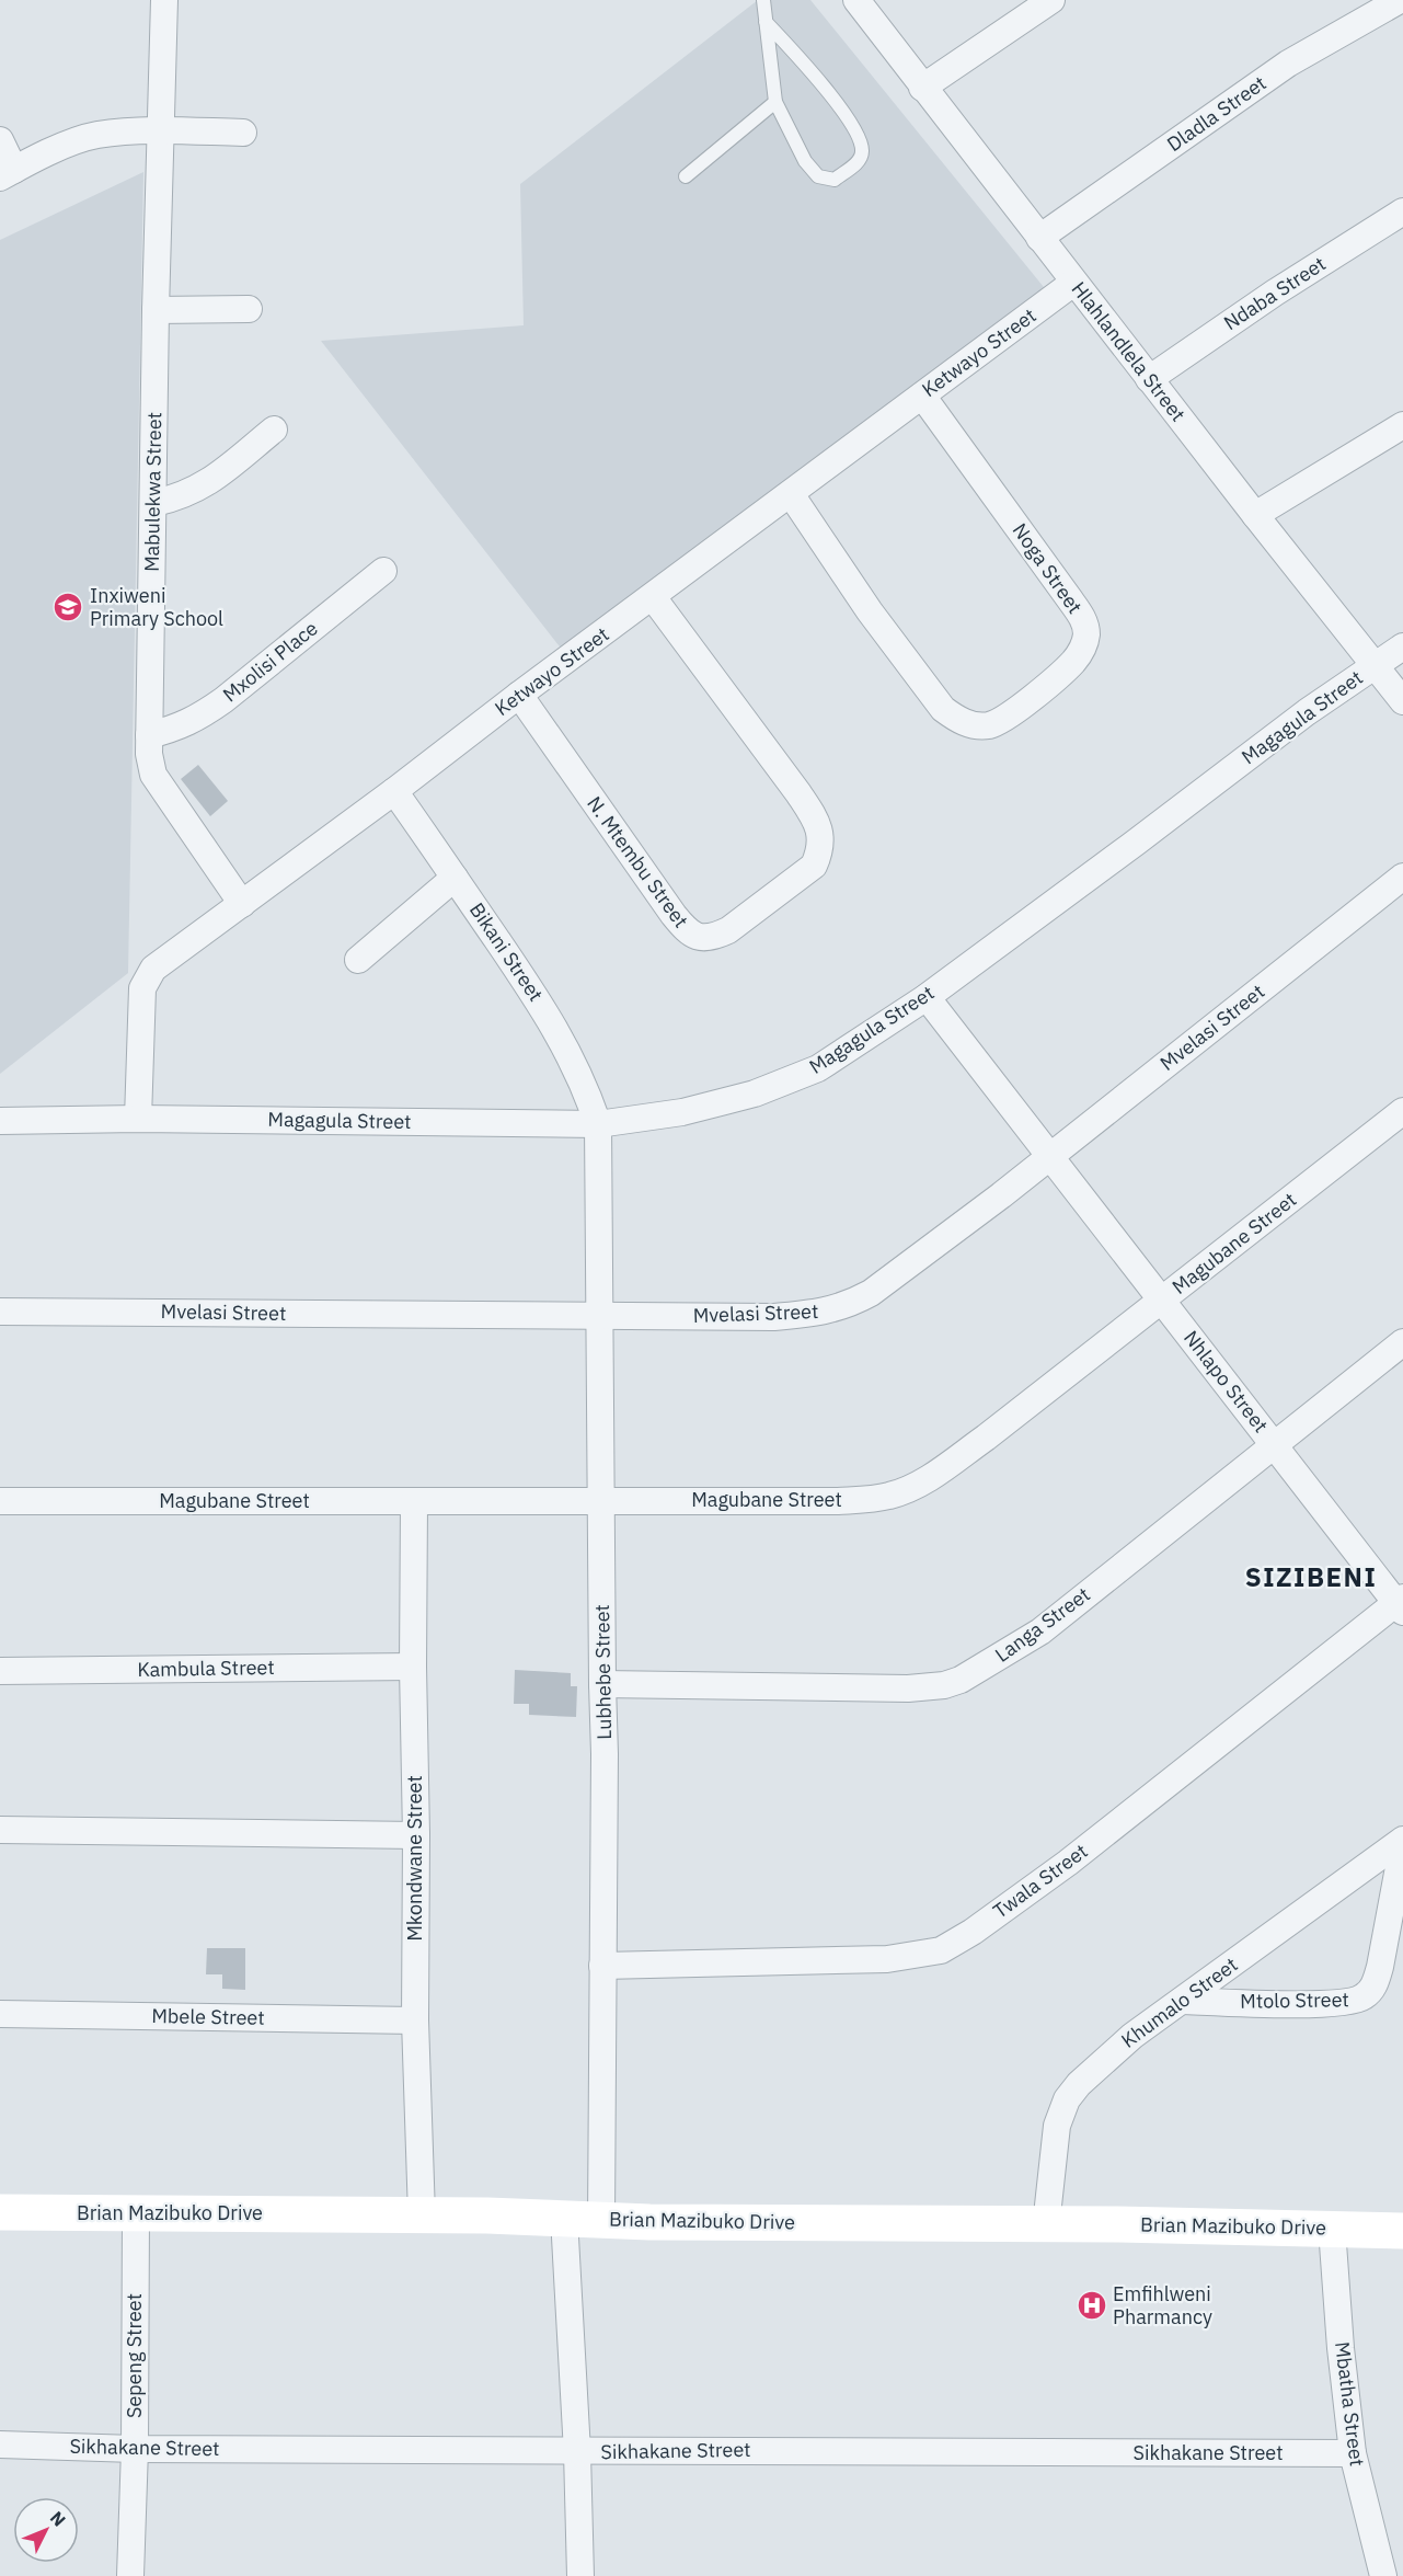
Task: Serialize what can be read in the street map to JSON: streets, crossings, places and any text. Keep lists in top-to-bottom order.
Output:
{
  "streets": {
    "street": [
      "Dladla Street",
      "Ndaba Street",
      "Hlahlandlela Street",
      "Ketwayo Street",
      "Mabulekwa Street",
      "Noga Street",
      "Mxolisi Place",
      "Magagula Street",
      "N. Mtembu Street",
      "Bikani Street",
      "Mvelasi Street",
      "Magubane Street",
      "Nhlapo Street",
      "Langa Street",
      "Kambula Street",
      "Lubhebe Street",
      "Mkondwane Street",
      "Twala Street",
      "Mtolo Street",
      "Khumalo Street",
      "Mbele Street",
      "Brian Mazibuko Drive",
      "Sepeng Street",
      "Mbatha Street",
      "Sikhakane Street"
    ]
  },
  "crossings": [
    ["Dladla Street", "Hlahlandlela Street"],
    ["Ndaba Street", "Hlahlandlela Street"],
    ["Hlahlandlela Street", "Ketwayo Street"],
    ["Hlahlandlela Street", "Magagula Street"],
    ["Ketwayo Street", "Mabulekwa Street"],
    ["Ketwayo Street", "Noga Street"],
    ["Ketwayo Street", "Magagula Street"],
    ["Ketwayo Street", "N. Mtembu Street"],
    ["Ketwayo Street", "Bikani Street"],
    ["Mabulekwa Street", "Mxolisi Place"],
    ["Magagula Street", "Bikani Street"],
    ["Magagula Street", "Nhlapo Street"],
    ["Magagula Street", "Lubhebe Street"],
    ["Bikani Street", "Lubhebe Street"],
    ["Mvelasi Street", "Nhlapo Street"],
    ["Mvelasi Street", "Lubhebe Street"],
    ["Magubane Street", "Nhlapo Street"],
    ["Magubane Street", "Lubhebe Street"],
    ["Magubane Street", "Mkondwane Street"],
    ["Nhlapo Street", "Langa Street"],
    ["Nhlapo Street", "Twala Street"],
    ["Langa Street", "Lubhebe Street"],
    ["Kambula Street", "Mkondwane Street"],
    ["Lubhebe Street", "Twala Street"],
    ["Lubhebe Street", "Brian Mazibuko Drive"],
    ["Mkondwane Street", "Mbele Street"],
    ["Mkondwane Street", "Brian Mazibuko Drive"],
    ["Mtolo Street", "Khumalo Street"],
    ["Khumalo Street", "Brian Mazibuko Drive"],
    ["Brian Mazibuko Drive", "Sepeng Street"],
    ["Brian Mazibuko Drive", "Mbatha Street"],
    ["Sepeng Street", "Sikhakane Street"],
    ["Mbatha Street", "Sikhakane Street"]
  ],
  "districts": ["SIZIBENI"],
  "places": {
    "school or university": ["Inxiweni Primary School"],
    "hospital": ["Emfihlweni Pharmancy"]
  },
  "north": "top right"
}
